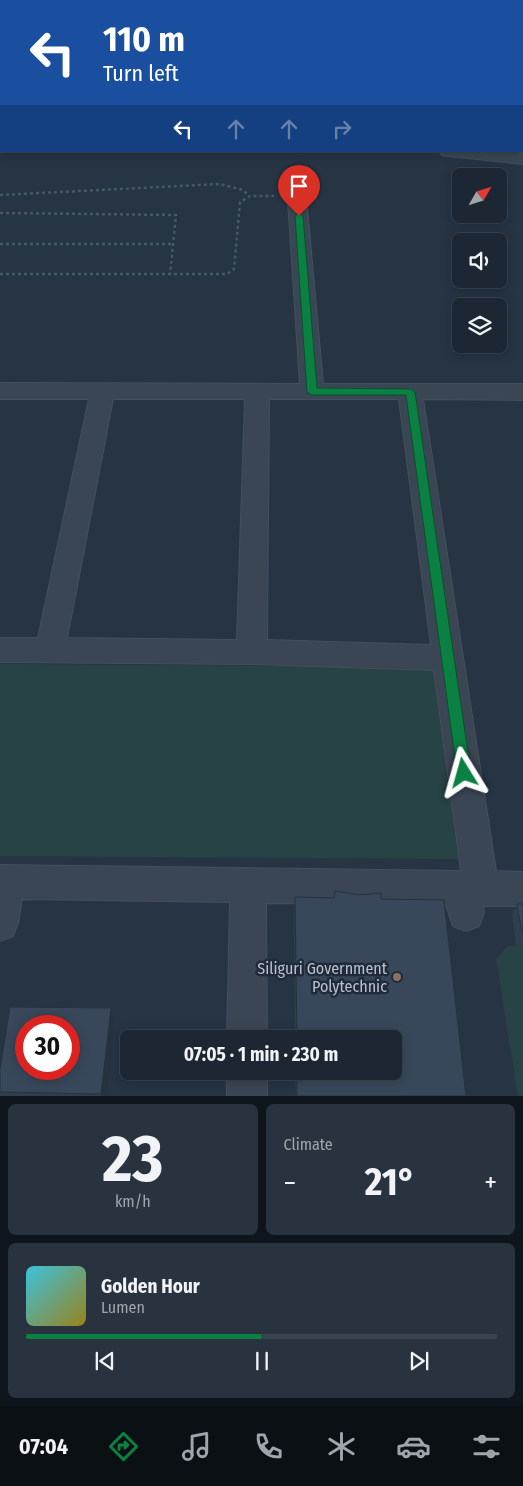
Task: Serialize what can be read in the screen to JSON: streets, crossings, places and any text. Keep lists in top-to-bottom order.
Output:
{
  "places": ["Siliguri Government Polytechnic"],
  "north": "top right",
  "page": {
    "turn": ["110 m", "Turn left"],
    "limit": "30",
    "trip": "07:05 · 1 min · 230 m",
    "tile": [
      ["23", "km/h"],
      "Climate"
    ],
    "heat": ["−", "21°", "+"],
    "song": ["Golden Hour", "Lumen"],
    "tabs": "07:04"
  }
}
